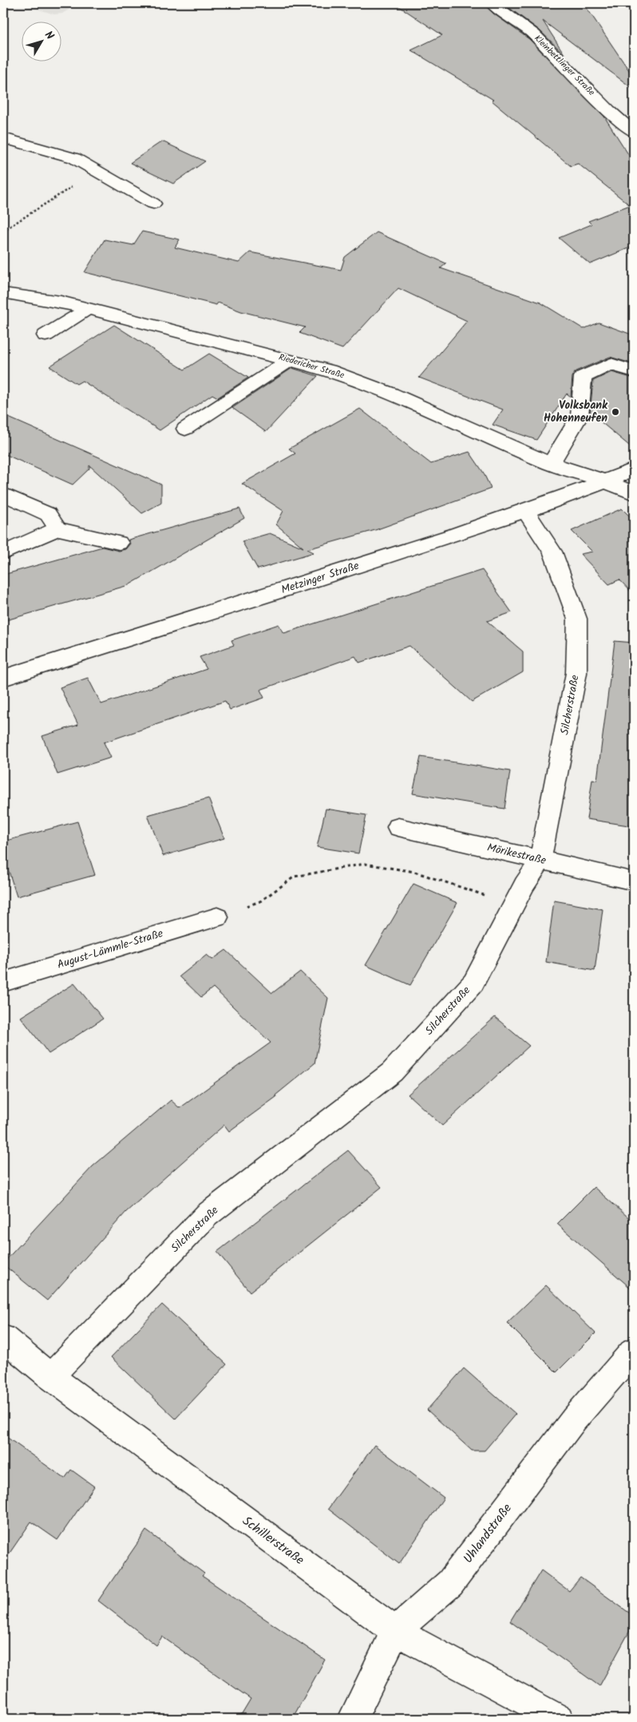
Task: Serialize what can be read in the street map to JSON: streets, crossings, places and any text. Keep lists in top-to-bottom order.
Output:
{
  "streets": {
    "street": [
      "Kleinbettlinger Straße",
      "Riedericher Straße",
      "Metzinger Straße",
      "Silcherstraße",
      "Mörikestraße",
      "August-Lämmle-Straße",
      "Uhlandstraße",
      "Schillerstraße"
    ]
  },
  "crossings": [
    ["Riedericher Straße", "Metzinger Straße"],
    ["Metzinger Straße", "Silcherstraße"],
    ["Silcherstraße", "Mörikestraße"],
    ["Silcherstraße", "Schillerstraße"],
    ["Uhlandstraße", "Schillerstraße"]
  ],
  "places": ["Volksbank Hohenneufen"],
  "north": "top right"
}
